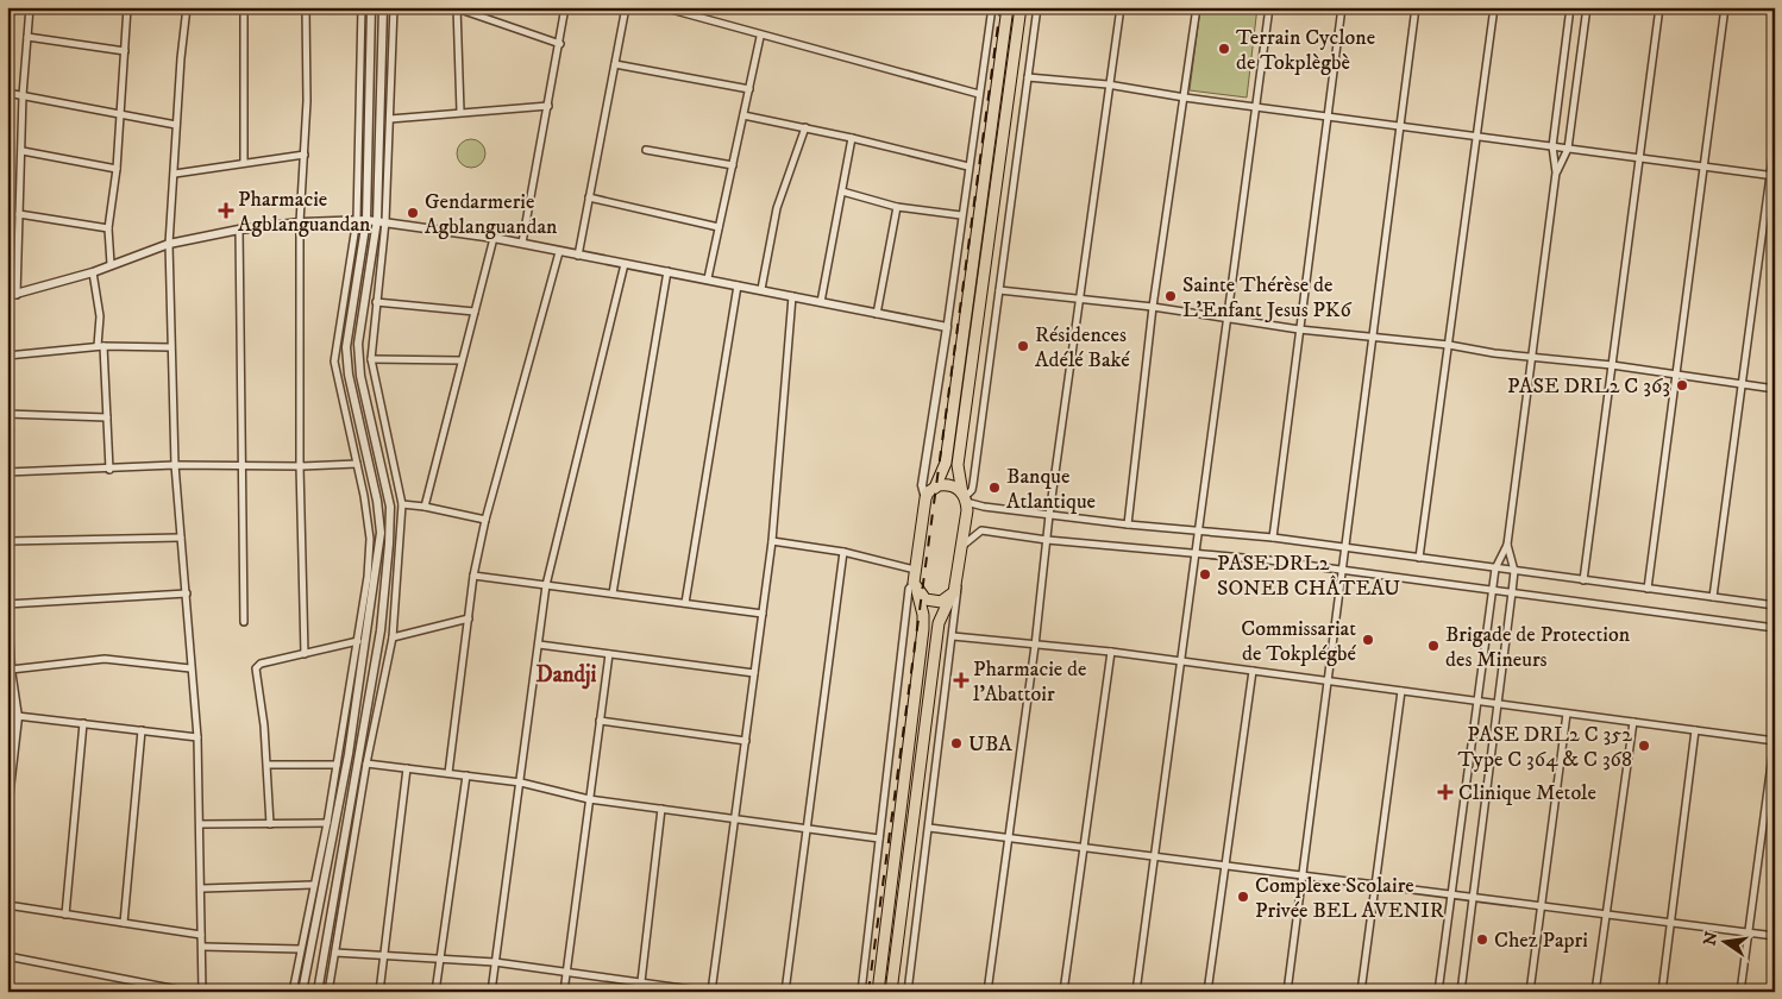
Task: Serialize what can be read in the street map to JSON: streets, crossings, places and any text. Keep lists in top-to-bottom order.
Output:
{
  "districts": ["Dandji"],
  "places": {
    "other": [
      "Terrain Cyclone de Tokplègbè",
      "Gendarmerie Agblanguandan",
      "Sainte Thérèse de L'Enfant Jesus PK6",
      "Résidences Adélé Baké",
      "PASE DRL2 C 363",
      "Banque Atlantique",
      "PASE DRL2 SONEB CHÂTEAU",
      "Commissariat de Tokplégbé",
      "Brigade de Protection des Mineurs",
      "UBA",
      "PASE DRL2 C 352 Type C 364 & C 368",
      "Complexe Scolaire Privée BEL AVENIR",
      "Chez Papri"
    ],
    "health": ["Pharmacie Agblanguandan", "Pharmacie de l'Abattoir", "Clinique Metole"]
  },
  "north": "left"
}
